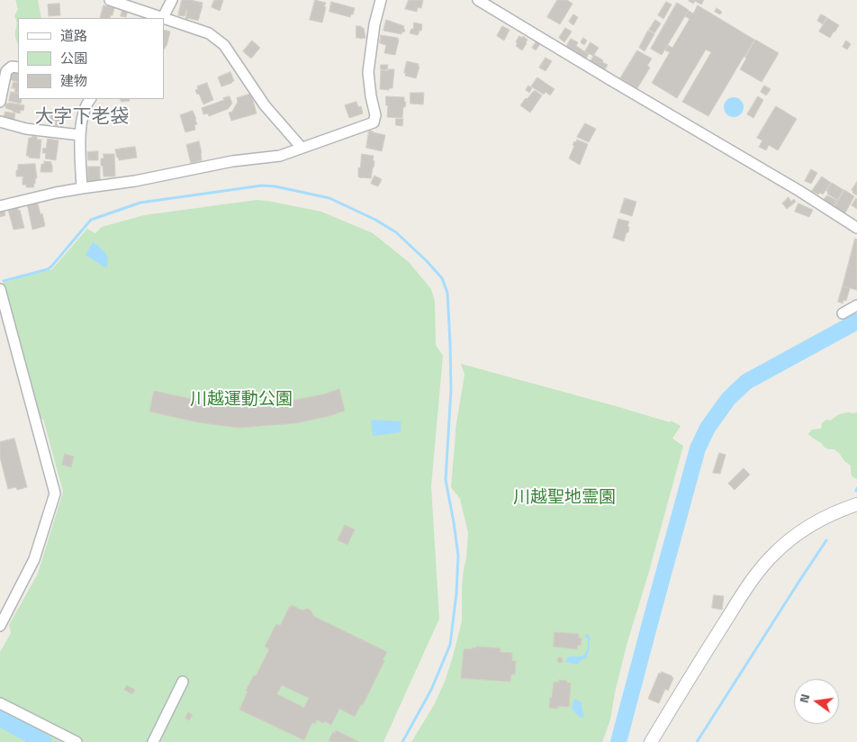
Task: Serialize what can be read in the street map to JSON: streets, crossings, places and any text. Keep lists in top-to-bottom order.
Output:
{
  "districts": ["大字下老袋"],
  "parks": ["川越運動公園", "川越聖地霊園"],
  "legend": ["道路", "公園", "建物"],
  "north": "left"
}
